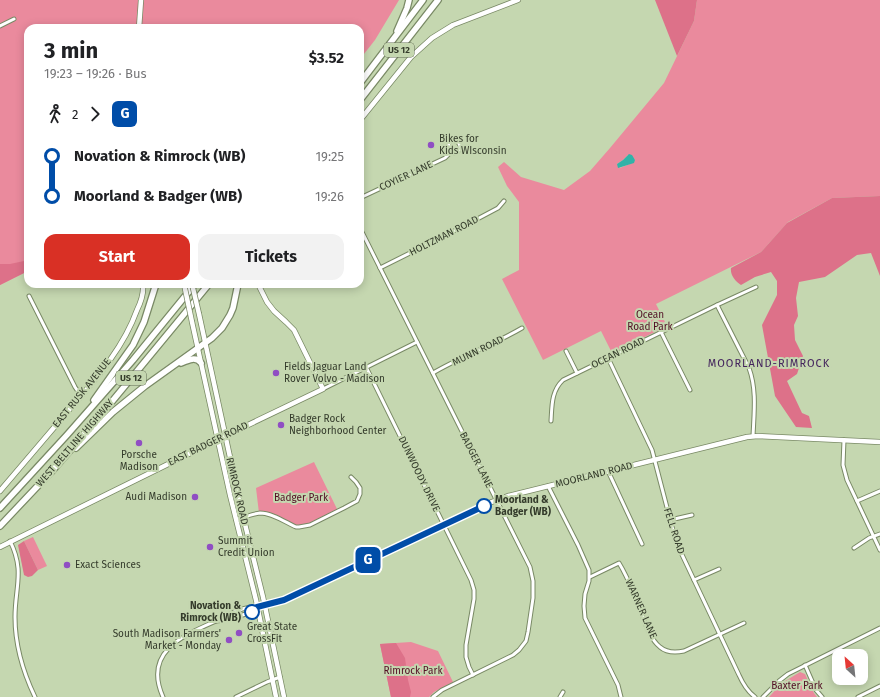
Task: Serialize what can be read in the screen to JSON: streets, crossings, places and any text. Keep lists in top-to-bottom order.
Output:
{
  "streets": {
    "highway": ["US 12", "WEST BELTLINE HIGHWAY"],
    "street": [
      "COYIER LANE",
      "HOLTZMAN ROAD",
      "MUNN ROAD",
      "OCEAN ROAD",
      "EAST RUSK AVENUE",
      "EAST BADGER ROAD",
      "BADGER LANE",
      "DUNWOODY DRIVE",
      "MOORLAND ROAD",
      "RIMROCK ROAD",
      "FELL ROAD",
      "WARNER LANE"
    ]
  },
  "crossings": [
    ["HOLTZMAN ROAD", "BADGER LANE"],
    ["MUNN ROAD", "BADGER LANE"],
    ["OCEAN ROAD", "FELL ROAD"],
    ["EAST BADGER ROAD", "BADGER LANE"],
    ["EAST BADGER ROAD", "DUNWOODY DRIVE"],
    ["EAST BADGER ROAD", "RIMROCK ROAD"],
    ["BADGER LANE", "DUNWOODY DRIVE"],
    ["BADGER LANE", "MOORLAND ROAD"],
    ["DUNWOODY DRIVE", "MOORLAND ROAD"],
    ["MOORLAND ROAD", "RIMROCK ROAD"],
    ["MOORLAND ROAD", "FELL ROAD"],
    ["FELL ROAD", "WARNER LANE"]
  ],
  "districts": ["MOORLAND-RIMROCK"],
  "parks": [
    "Ocean Road Park",
    "Badger Park",
    "Rimrock Park",
    "Baxter Park"
  ],
  "places": [
    "Bikes for Kids WIsconsin",
    "Fields Jaguar Land Rover Volvo - Madison",
    "Badger Rock Neighborhood Center",
    "Porsche Madison",
    "Audi Madison",
    "Moorland & Badger (WB)",
    "Summit Credit Union",
    "Exact Sciences",
    "Novation & Rimrock (WB)",
    "Great State CrossFit",
    "South Madison Farmers' Market - Monday"
  ],
  "lines": ["bus line G"],
  "north": "top left",
  "page": {
    "on_map": "G",
    "heading": ["3 min", "19:23 – 19:26 · Bus", "$3.52"],
    "legs": ["2", "G"],
    "list": [
      {
        "name": "Novation & Rimrock (WB)",
        "value": "19:25"
      },
      {
        "name": "Moorland & Badger (WB)",
        "value": "19:26"
      }
    ],
    "buttons": ["Start", "Tickets"]
  }
}
